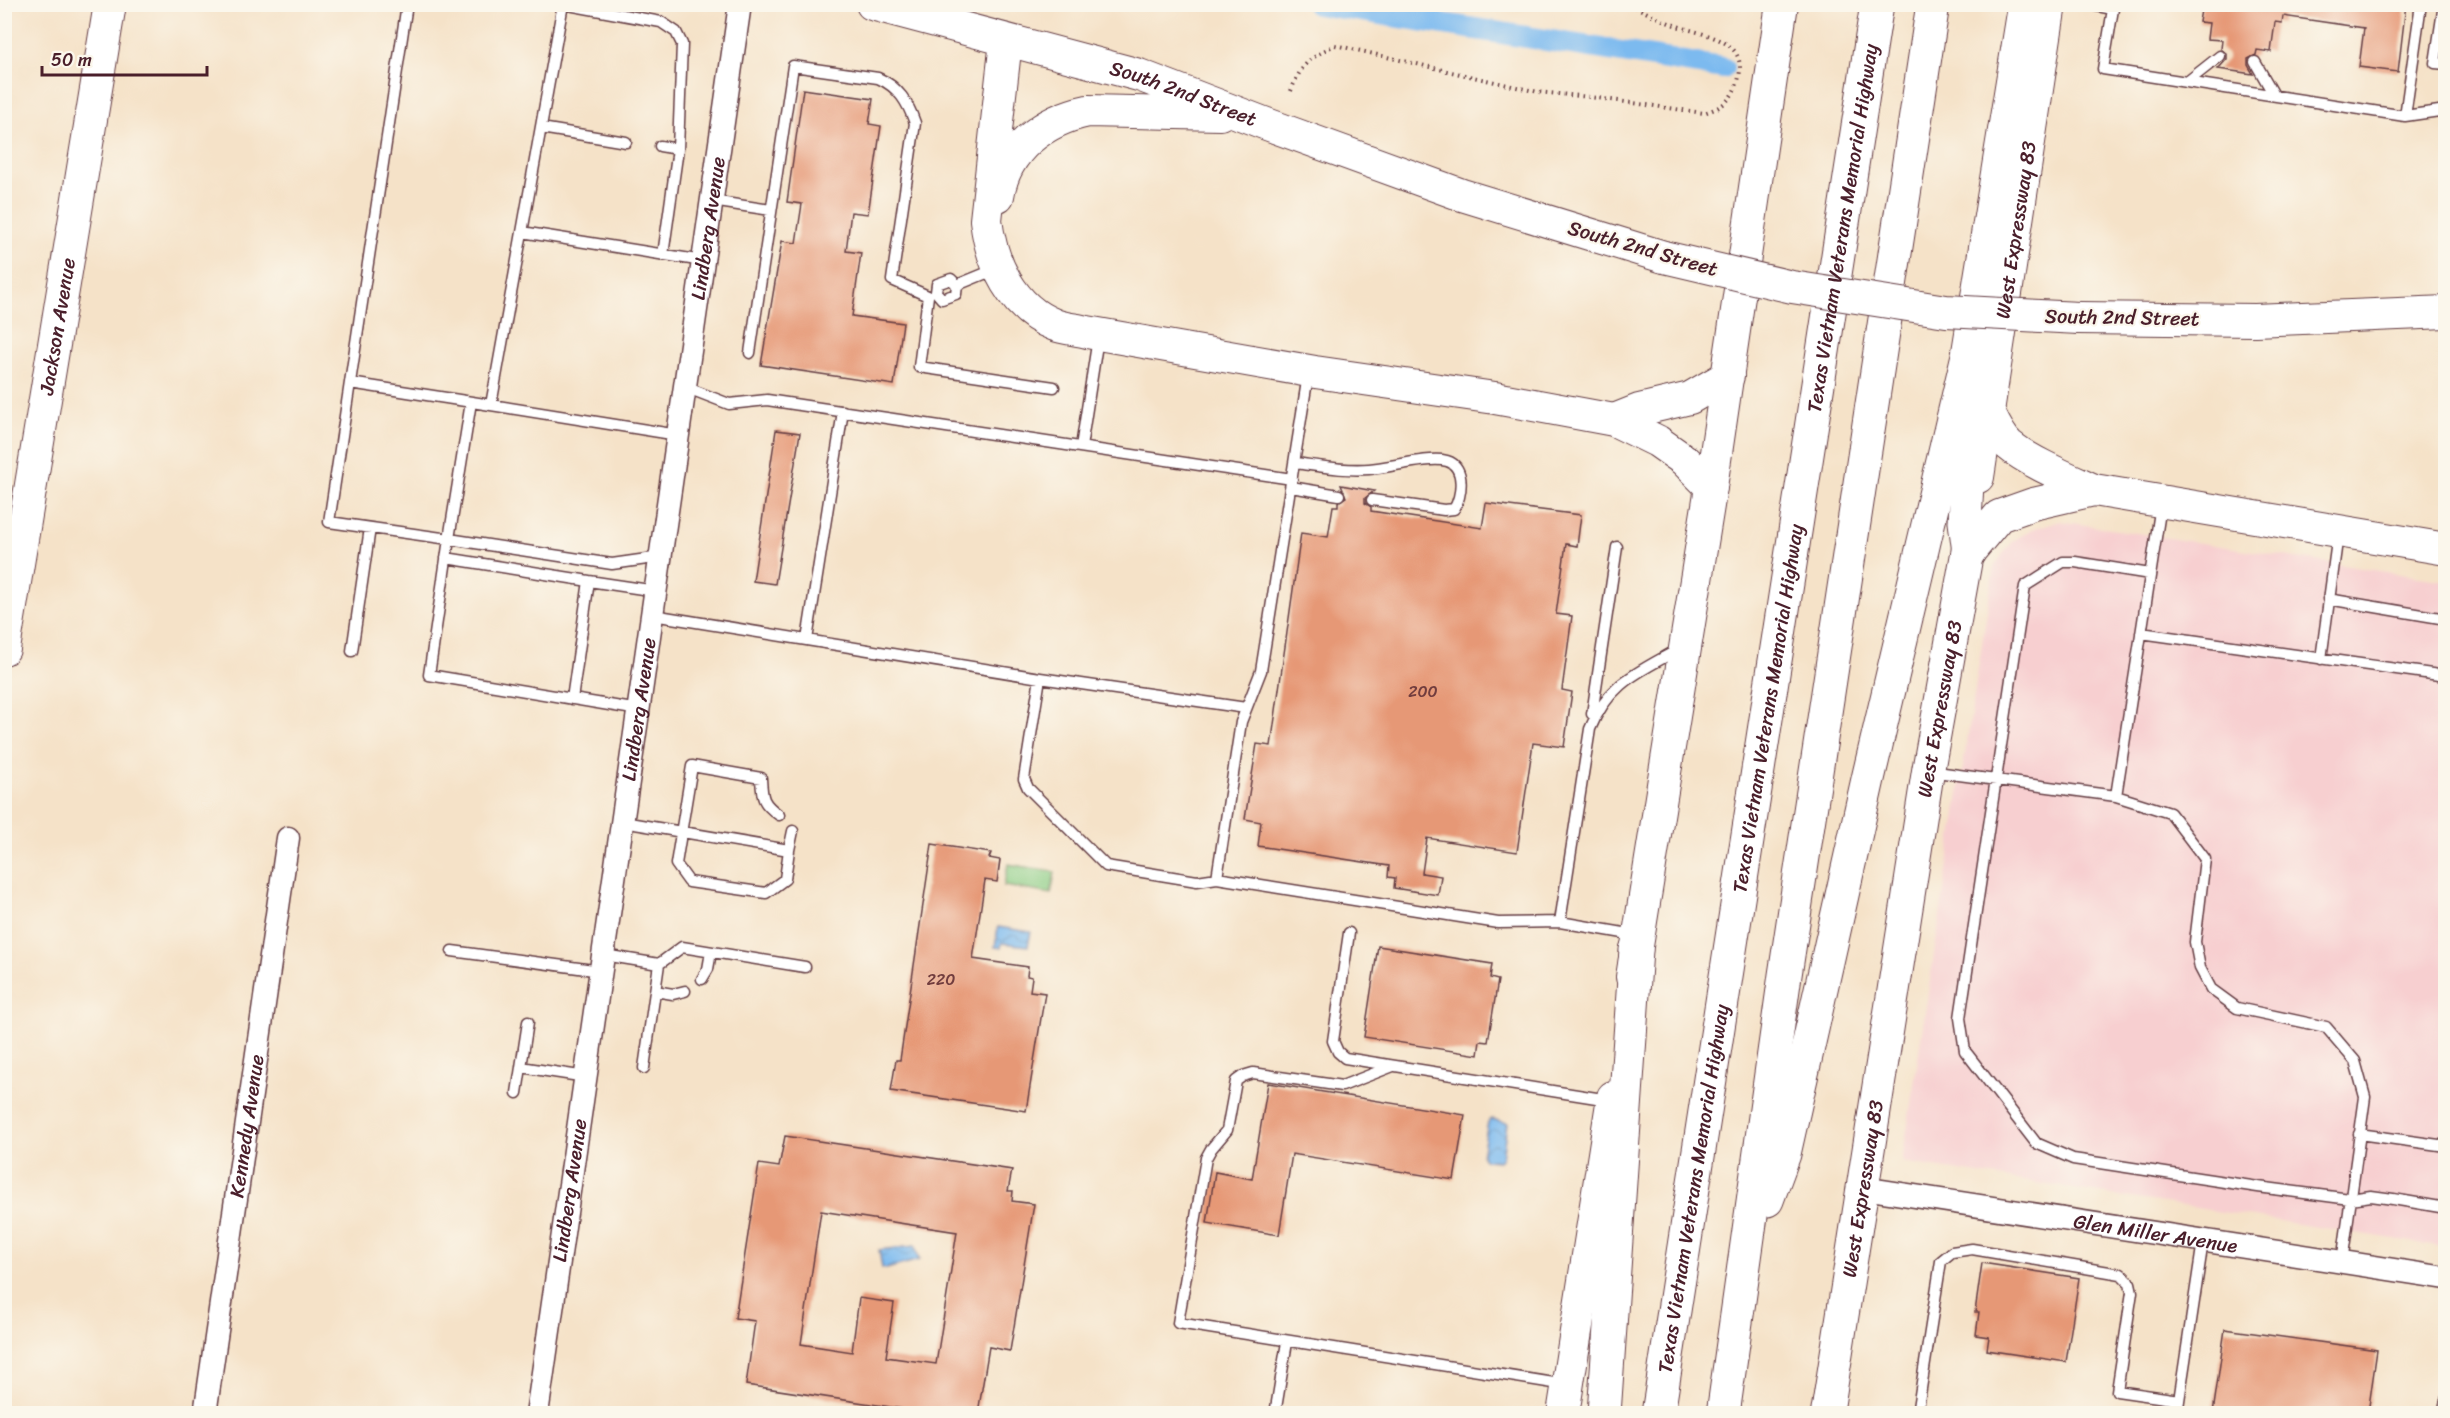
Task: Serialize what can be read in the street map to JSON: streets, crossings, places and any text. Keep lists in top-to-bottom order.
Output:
{
  "streets": {
    "highway": ["Texas Vietnam Veterans Memorial Highway"],
    "main road": ["South 2nd Street", "West Expressway 83", "Jackson Avenue"],
    "street": ["Lindberg Avenue", "Kennedy Avenue", "Glen Miller Avenue"]
  },
  "crossings": [
    ["West Expressway 83", "Glen Miller Avenue"]
  ],
  "house_numbers": ["200", "220"],
  "scale_bar": "50 m"
}
